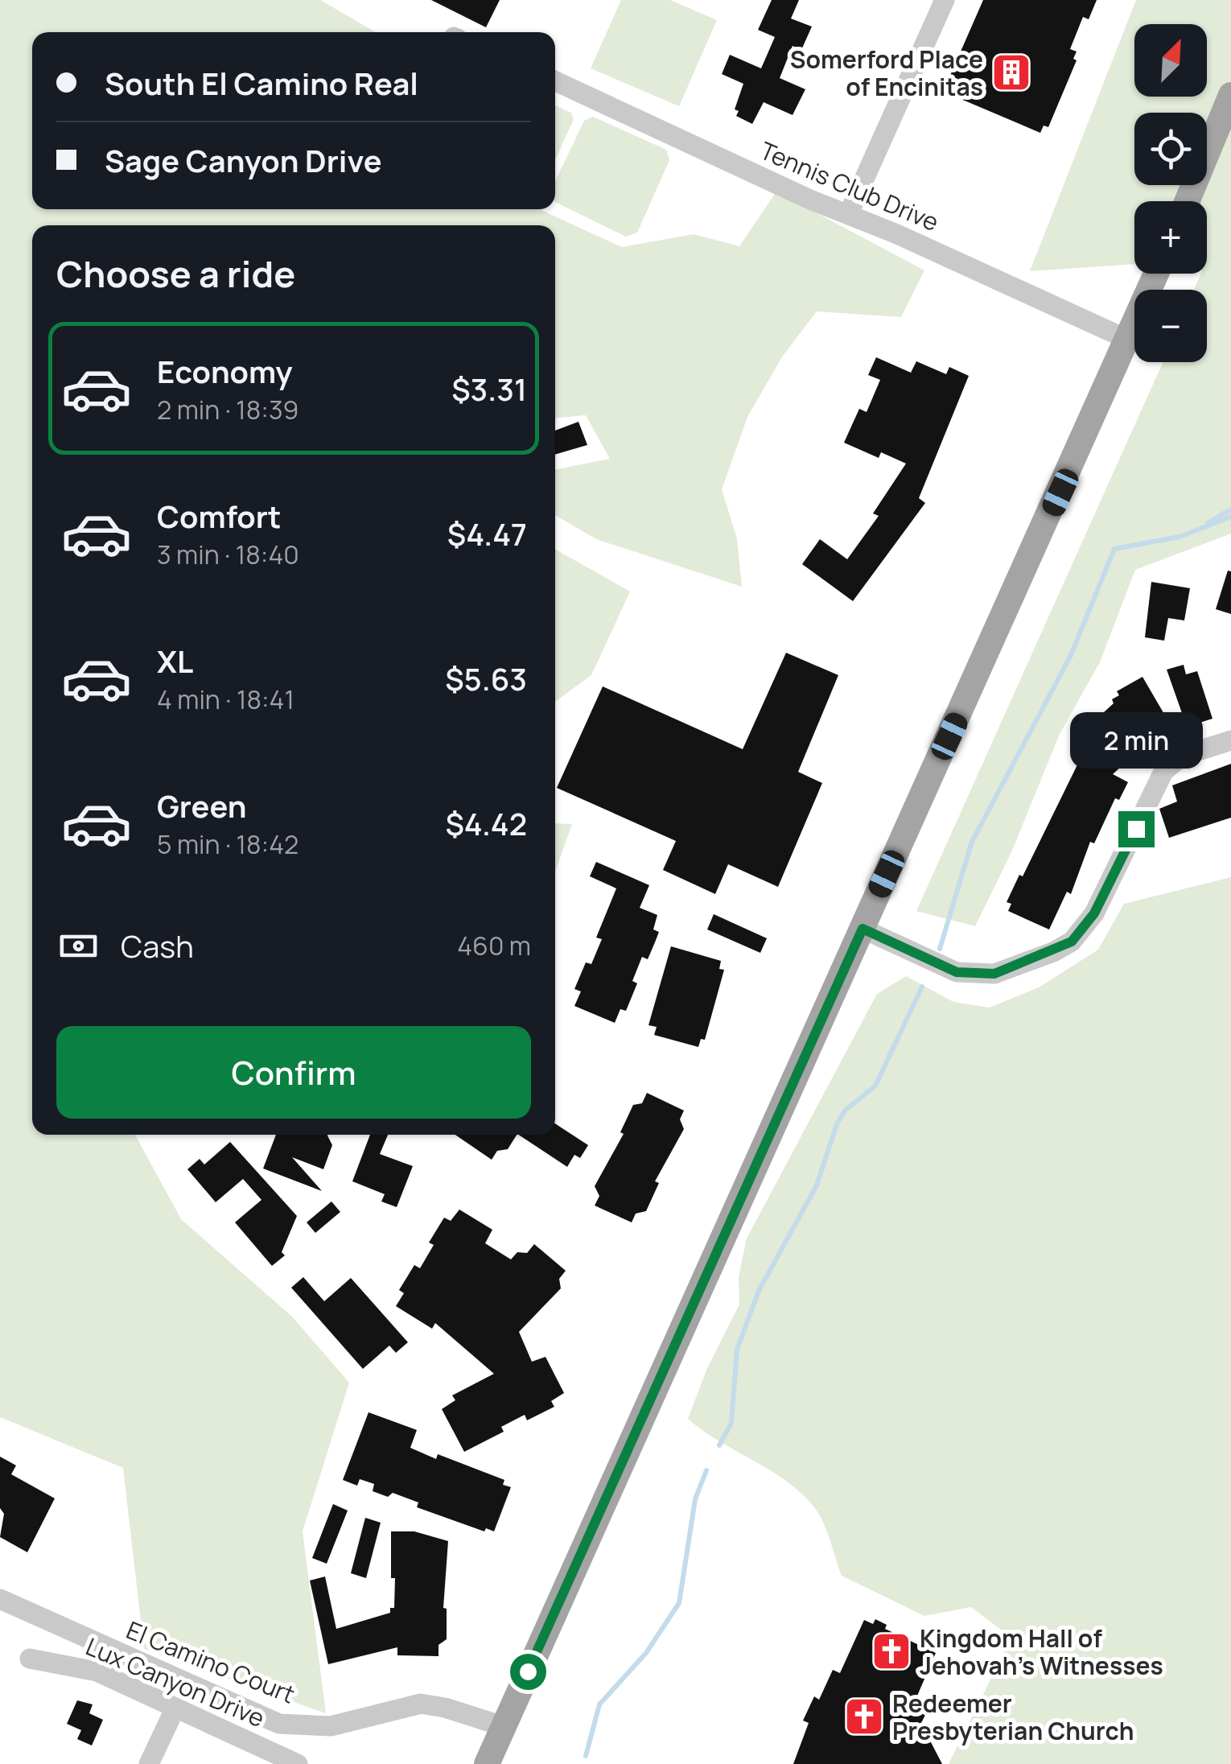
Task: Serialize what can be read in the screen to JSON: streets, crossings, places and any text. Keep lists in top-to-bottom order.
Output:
{
  "streets": {
    "street": ["Tennis Club Drive", "El Camino Court", "Lux Canyon Drive"]
  },
  "places": {
    "building": ["Somerford Place of Encinitas"],
    "church": ["Kingdom Hall of Jehovah’s Witnesses", "Redeemer Presbyterian Church"]
  },
  "north": "top right",
  "page": {
    "map_buttons": ["+", "−"],
    "banner": ["South El Camino Real", "Sage Canyon Drive"],
    "heading": "Choose a ride",
    "list": [
      {
        "name": "Economy",
        "note": "2 min · 18:39",
        "value": "$3.31"
      },
      {
        "name": "Comfort",
        "note": "3 min · 18:40",
        "value": "$4.47"
      },
      {
        "name": "XL",
        "note": "4 min · 18:41",
        "value": "$5.63"
      },
      {
        "name": "Green",
        "note": "5 min · 18:42",
        "value": "$4.42"
      }
    ],
    "bubble": "2 min",
    "pay": ["Cash", "460 m"],
    "buttons": "Confirm"
  }
}
